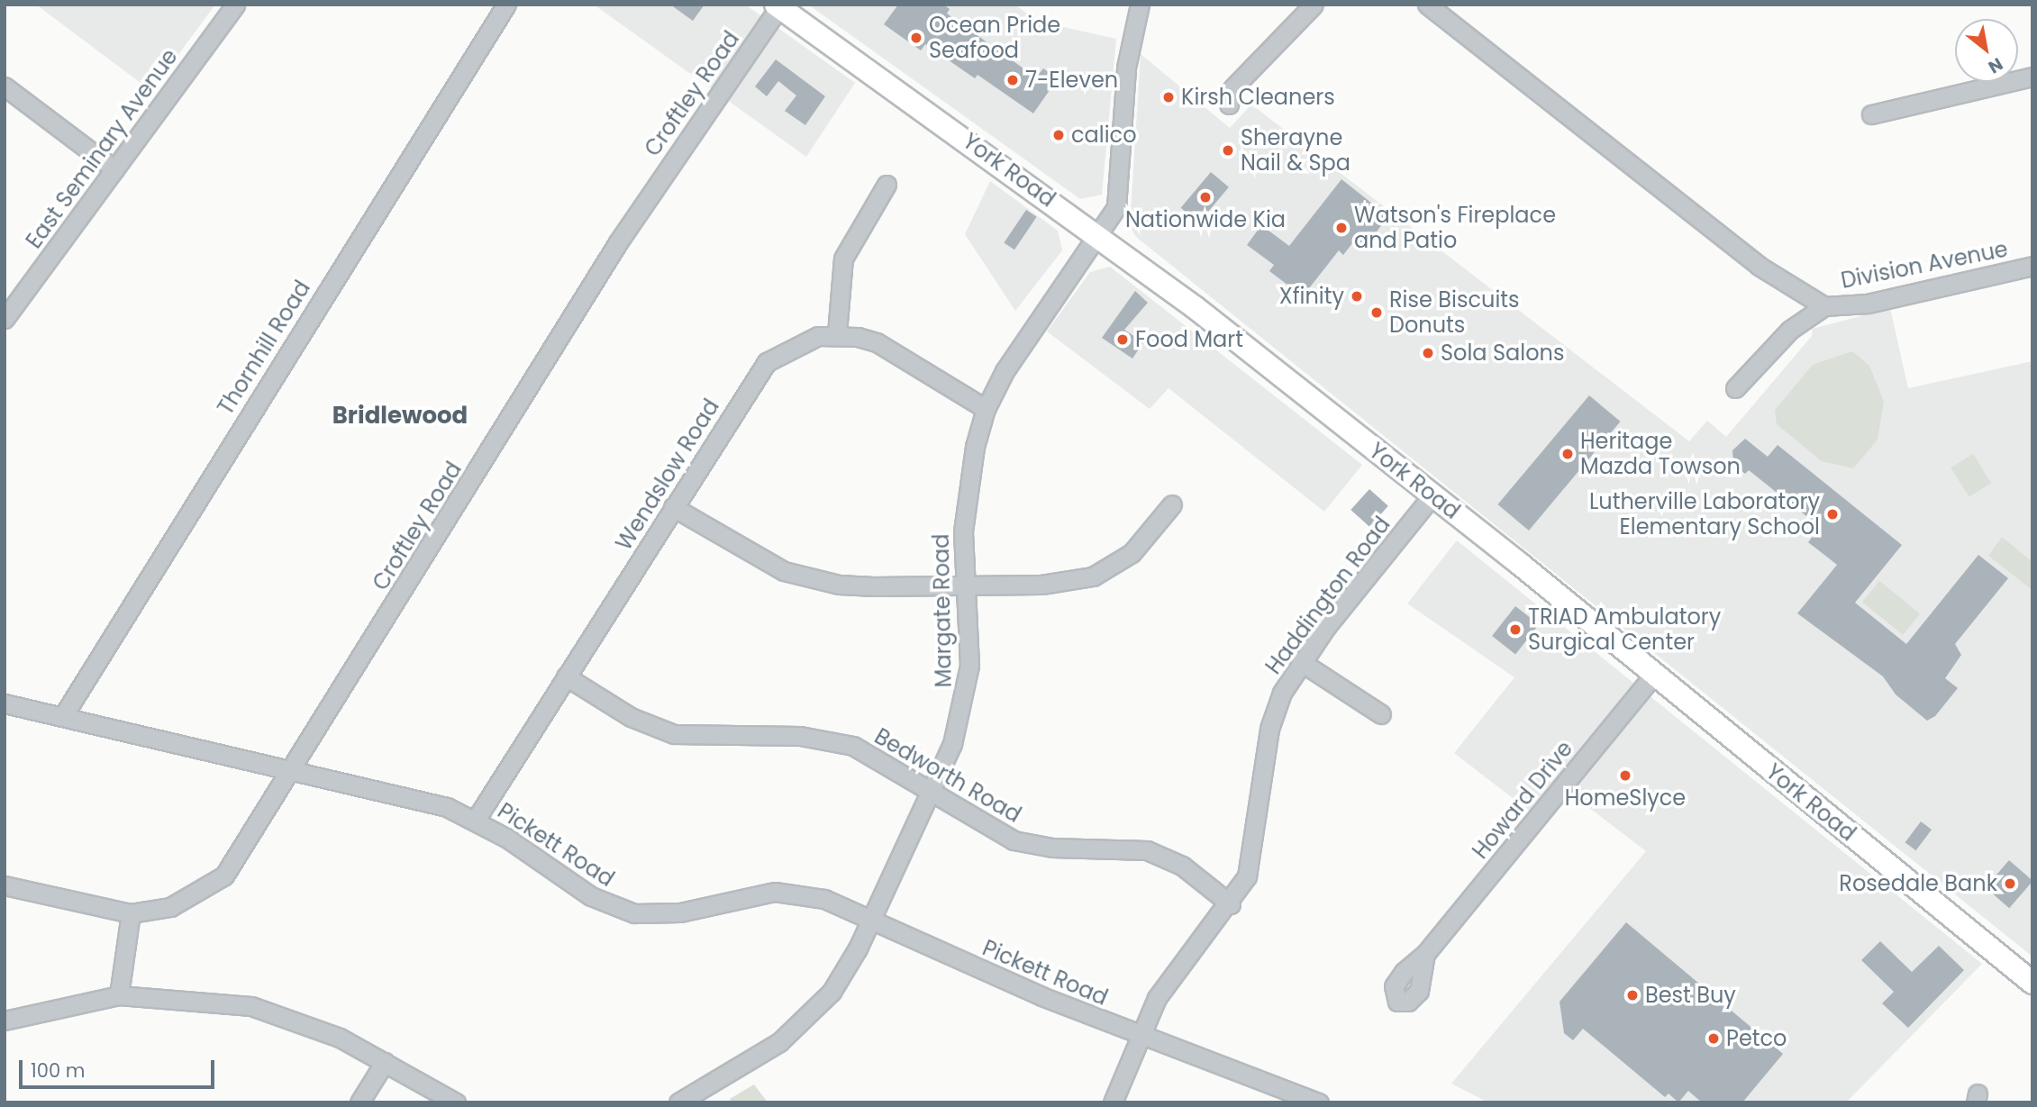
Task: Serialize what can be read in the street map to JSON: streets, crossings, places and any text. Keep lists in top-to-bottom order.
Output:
{
  "streets": {
    "main road": ["York Road"],
    "street": [
      "Croftley Road",
      "East Seminary Avenue",
      "Division Avenue",
      "Thornhill Road",
      "Wendslow Road",
      "Haddington Road",
      "Margate Road",
      "Bedworth Road",
      "Howard Drive",
      "Pickett Road"
    ]
  },
  "crossings": [
    ["Croftley Road", "York Road"],
    ["Croftley Road", "Pickett Road"],
    ["York Road", "Haddington Road"],
    ["York Road", "Margate Road"],
    ["York Road", "Howard Drive"],
    ["Thornhill Road", "Pickett Road"],
    ["Wendslow Road", "Margate Road"],
    ["Wendslow Road", "Bedworth Road"],
    ["Wendslow Road", "Pickett Road"],
    ["Haddington Road", "Bedworth Road"],
    ["Haddington Road", "Pickett Road"],
    ["Margate Road", "Bedworth Road"],
    ["Margate Road", "Pickett Road"]
  ],
  "districts": ["Bridlewood"],
  "places": [
    "Ocean Pride Seafood",
    "7-Eleven",
    "Kirsh Cleaners",
    "calico",
    "Sherayne Nail & Spa",
    "Nationwide Kia",
    "Watson's Fireplace and Patio",
    "Xfinity",
    "Rise Biscuits Donuts",
    "Food Mart",
    "Sola Salons",
    "Heritage Mazda Towson",
    "Lutherville Laboratory Elementary School",
    "TRIAD Ambulatory Surgical Center",
    "HomeSlyce",
    "Rosedale Bank",
    "Best Buy",
    "Petco"
  ],
  "scale_bar": "100 m",
  "north": "bottom right"
}
